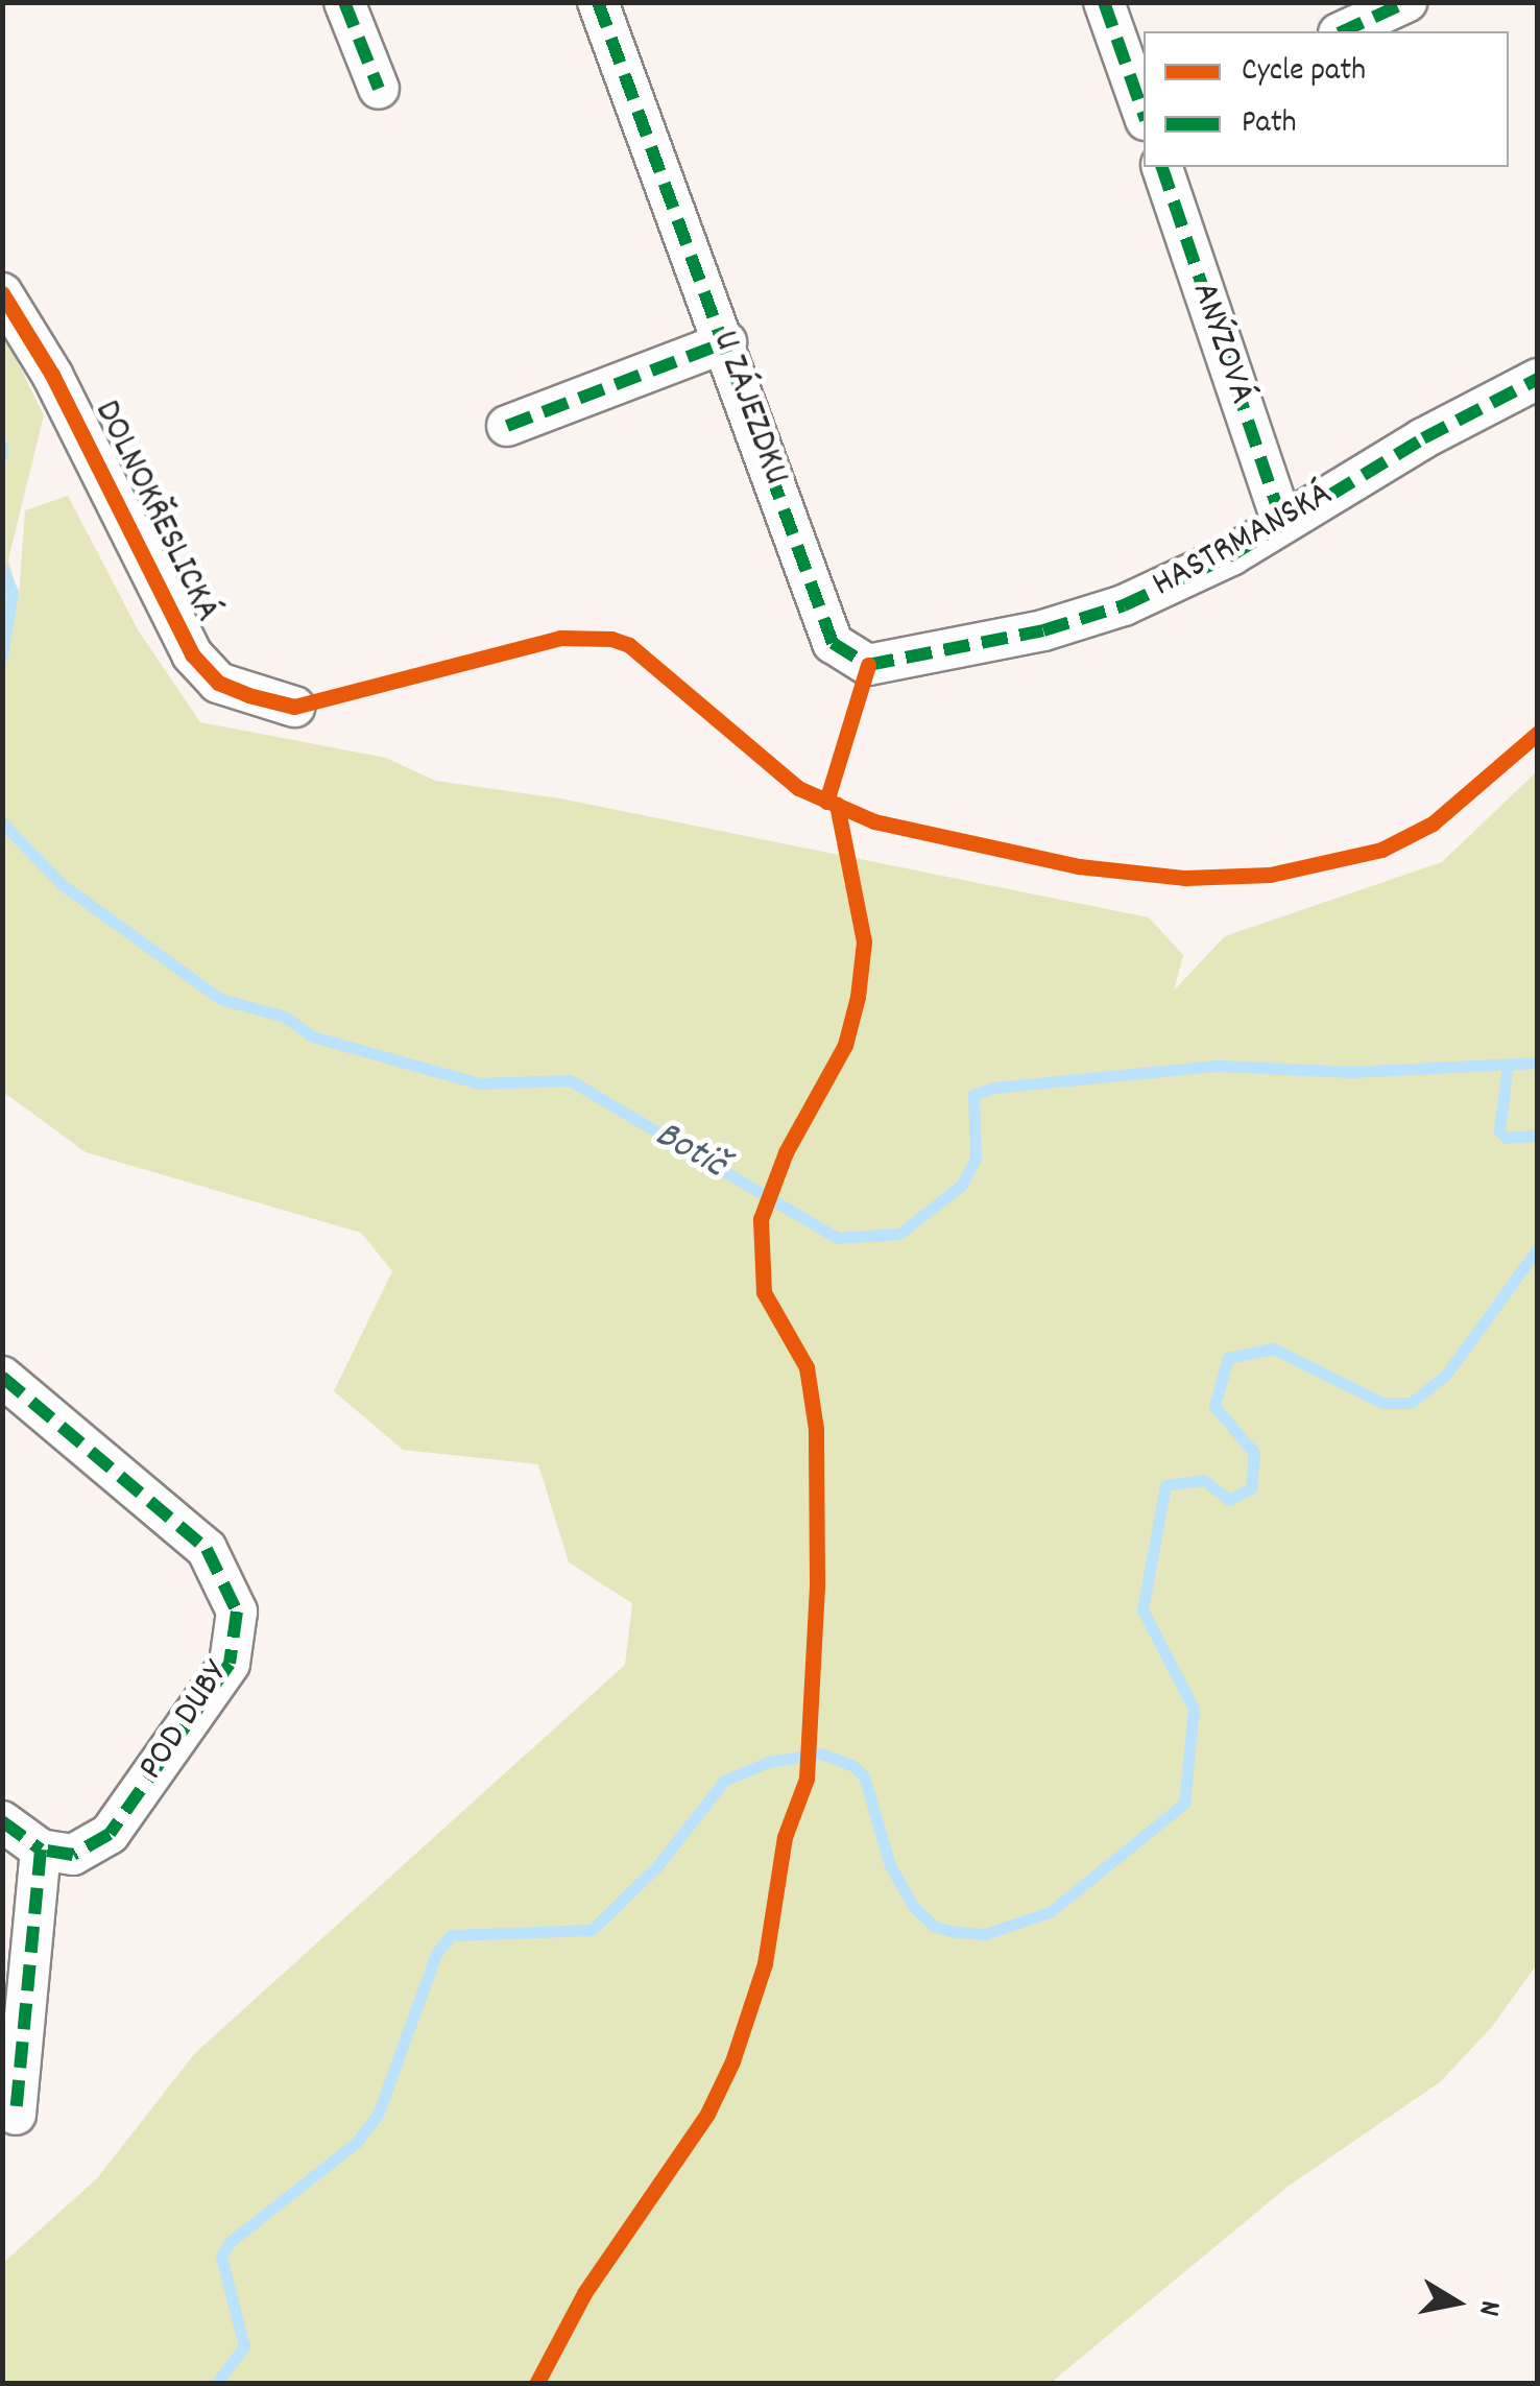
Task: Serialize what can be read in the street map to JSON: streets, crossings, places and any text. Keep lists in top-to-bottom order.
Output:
{
  "streets": {
    "street": [
      "ANÝZOVÁ",
      "U ZÁJEZDKU",
      "DOLNOKŘESLICKÁ",
      "HASTRMANSKÁ",
      "POD DUBY"
    ]
  },
  "crossings": [
    ["ANÝZOVÁ", "HASTRMANSKÁ"],
    ["U ZÁJEZDKU", "HASTRMANSKÁ"]
  ],
  "water": ["Botič"],
  "legend": ["Cycle path", "Path"],
  "north": "right"
}
